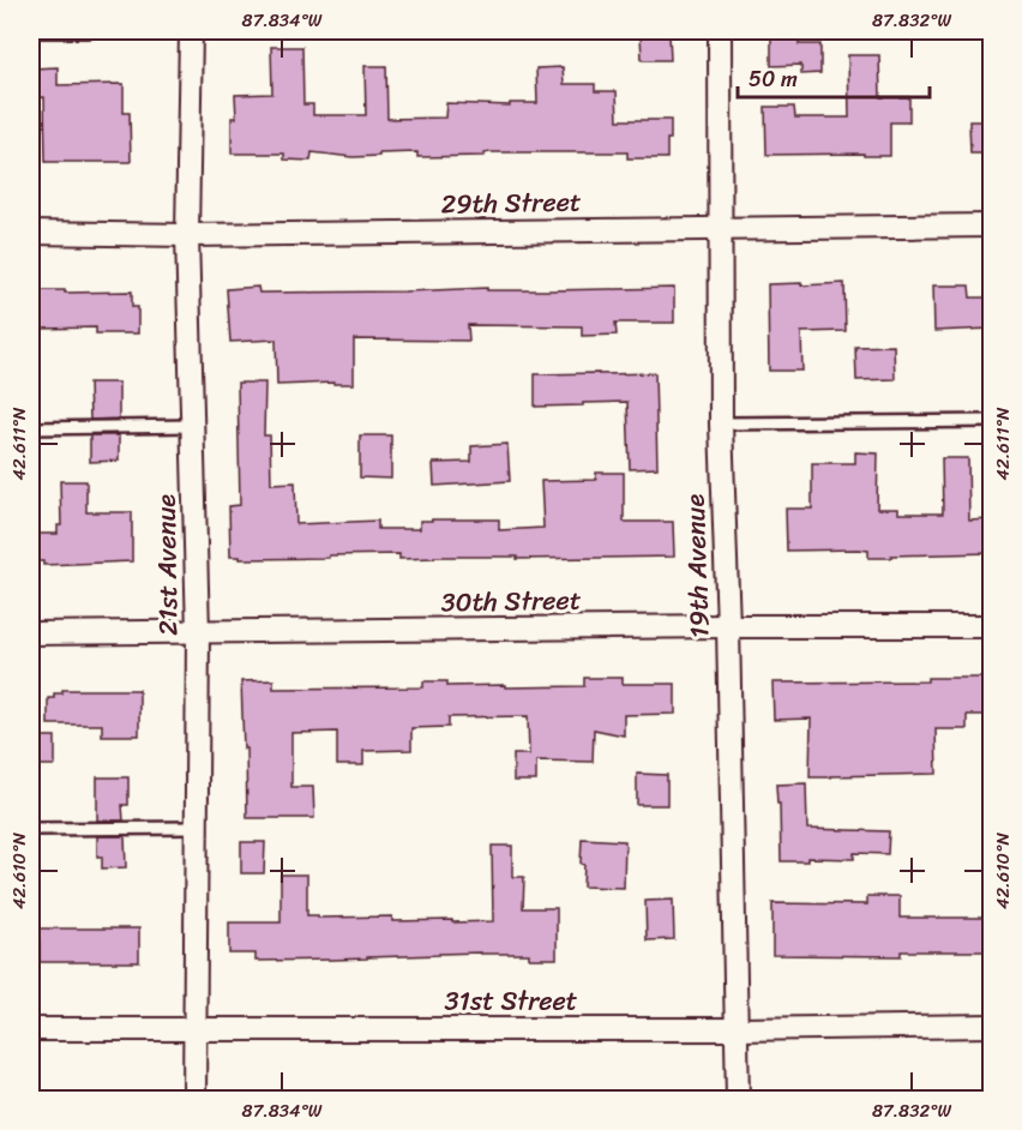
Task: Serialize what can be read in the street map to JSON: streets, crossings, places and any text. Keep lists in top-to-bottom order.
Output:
{
  "streets": {
    "street": [
      "29th Street",
      "21st Avenue",
      "19th Avenue",
      "30th Street",
      "31st Street"
    ]
  },
  "crossings": [
    ["29th Street", "21st Avenue"],
    ["29th Street", "19th Avenue"],
    ["21st Avenue", "30th Street"],
    ["21st Avenue", "31st Street"],
    ["19th Avenue", "30th Street"],
    ["19th Avenue", "31st Street"]
  ],
  "scale_bar": "50 m",
  "coordinates": [
    "87.834°W",
    "87.832°W",
    "42.611°N",
    "42.610°N"
  ]
}
